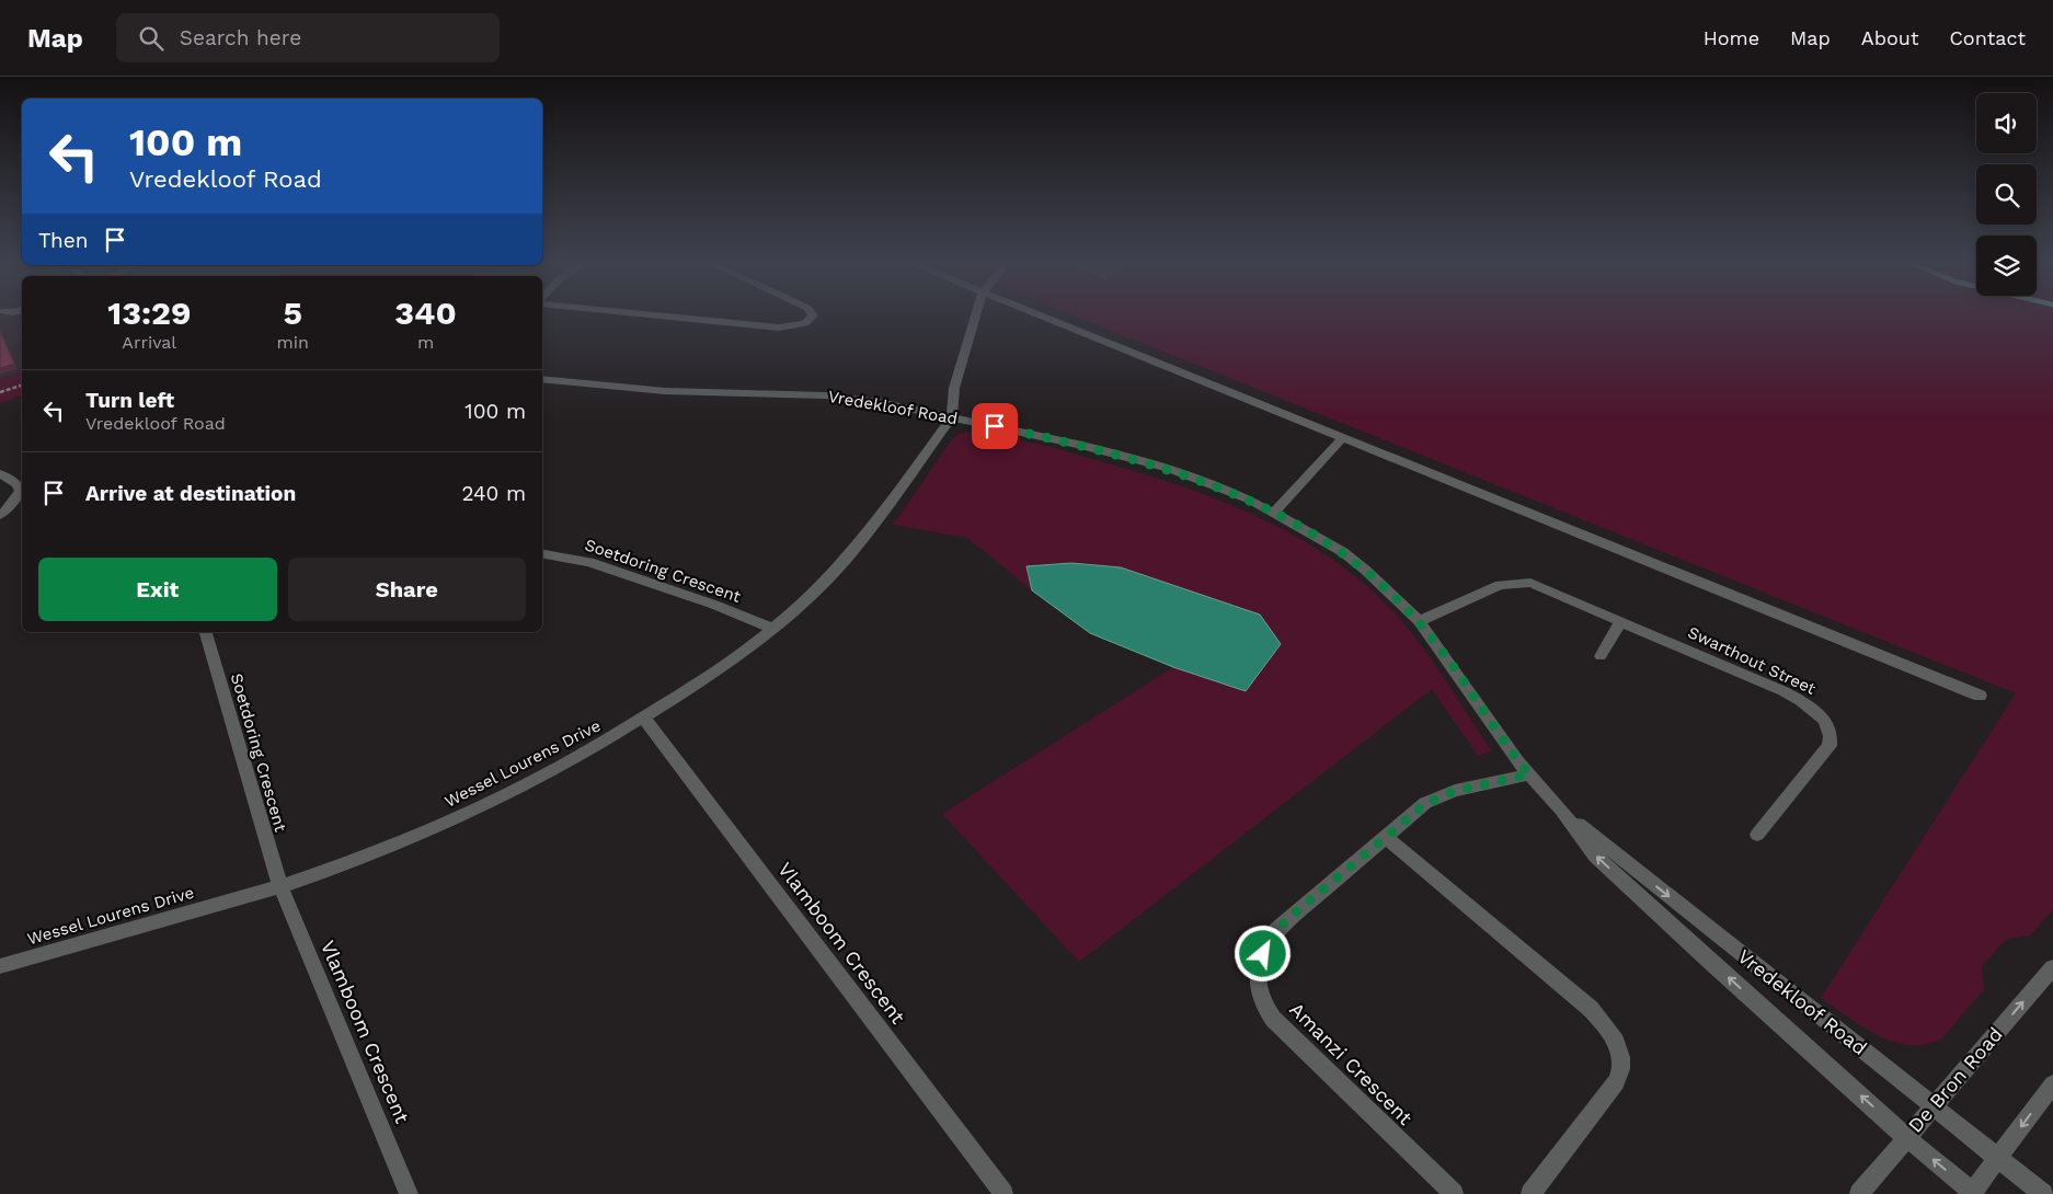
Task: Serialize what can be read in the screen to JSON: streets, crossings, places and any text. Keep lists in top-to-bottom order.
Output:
{
  "streets": {
    "street": [
      "Vredekloof Road",
      "Soetdoring Crescent",
      "Swarthout Street",
      "Wessel Lourens Drive",
      "Vlamboom Crescent",
      "Amanzi Crescent",
      "De Bron Road"
    ]
  },
  "crossings": [
    ["Vredekloof Road", "Swarthout Street"],
    ["Vredekloof Road", "Wessel Lourens Drive"],
    ["Vredekloof Road", "Amanzi Crescent"],
    ["Vredekloof Road", "De Bron Road"],
    ["Soetdoring Crescent", "Wessel Lourens Drive"],
    ["Soetdoring Crescent", "Vlamboom Crescent"],
    ["Wessel Lourens Drive", "Vlamboom Crescent"]
  ],
  "page": {
    "header": "Map",
    "search": "Search here",
    "nav": [
      "Home",
      "Map",
      "About",
      "Contact"
    ],
    "turn": ["100 m", "Vredekloof Road"],
    "then": "Then",
    "eta": [
      "13:29",
      "Arrival",
      "5",
      "min",
      "340",
      "m"
    ],
    "list": [
      {
        "name": "Turn left",
        "note": "Vredekloof Road",
        "value": "100 m"
      },
      {
        "name": "Arrive at destination",
        "value": "240 m"
      }
    ],
    "buttons": ["Exit", "Share"]
  }
}
